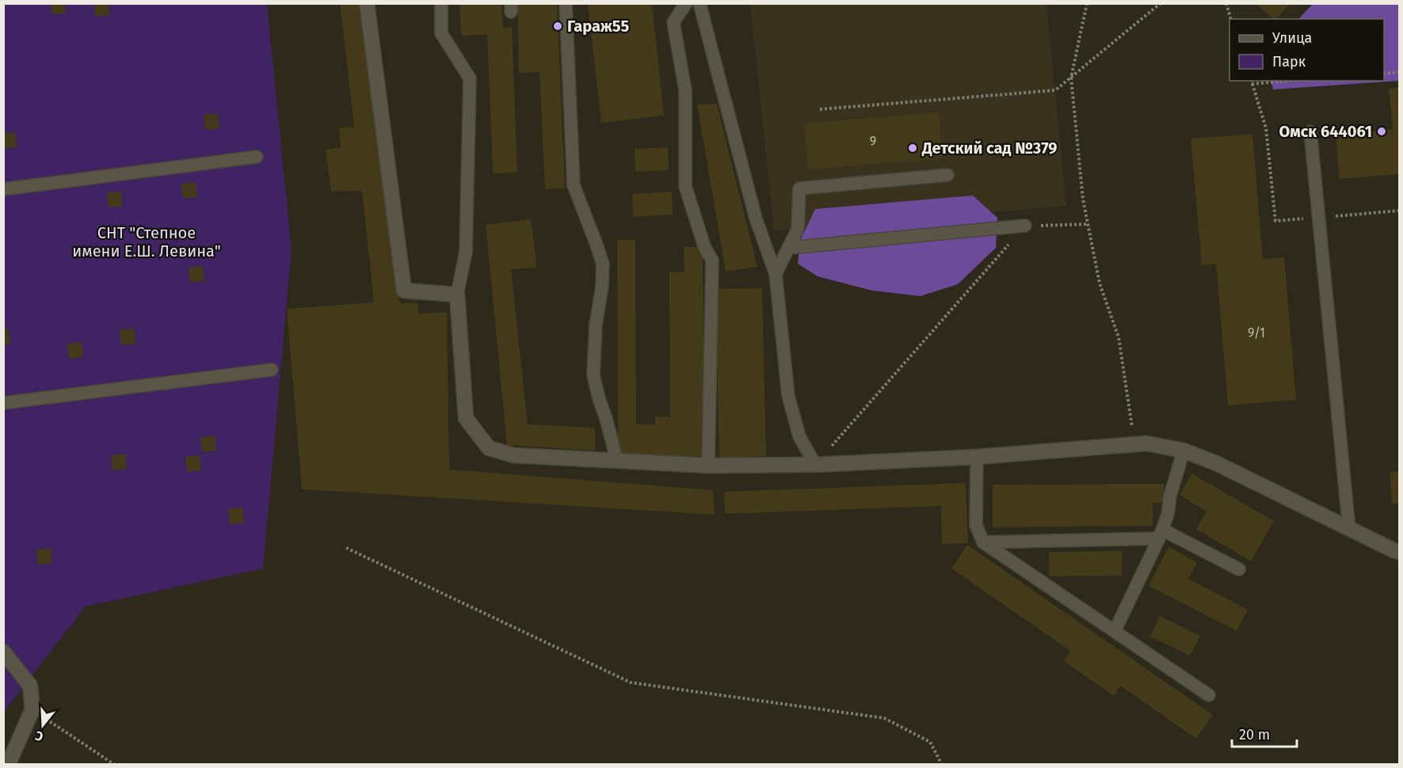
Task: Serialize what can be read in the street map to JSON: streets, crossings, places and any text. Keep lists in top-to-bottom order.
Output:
{
  "parks": ["СНТ \"Степное имени Е.Ш. Левина\""],
  "places": ["Гараж55", "Омск 644061", "Детский сад №379"],
  "house_numbers": ["9", "9/1"],
  "legend": ["Улица", "Парк"],
  "scale_bar": "20 m",
  "north": "bottom"
}
